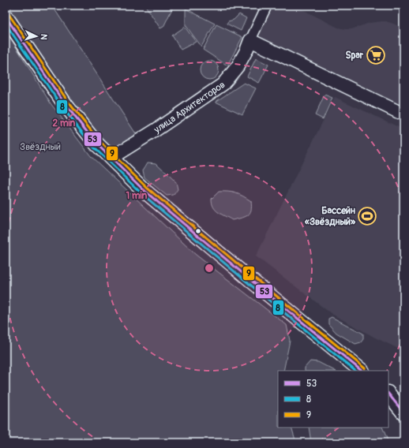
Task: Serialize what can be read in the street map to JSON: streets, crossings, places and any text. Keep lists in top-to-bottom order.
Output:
{
  "streets": {
    "street": ["улица Архитекторов"]
  },
  "parks": ["Звёздный"],
  "places": {
    "supermarket": ["Spar"],
    "sports": ["Бассейн «Звёздный»"]
  },
  "lines": ["transit line 9", "transit line 53", "transit line 8"],
  "legend": ["53", "8", "9"],
  "north": "right",
  "rings": ["2 min", "1 min"]
}
